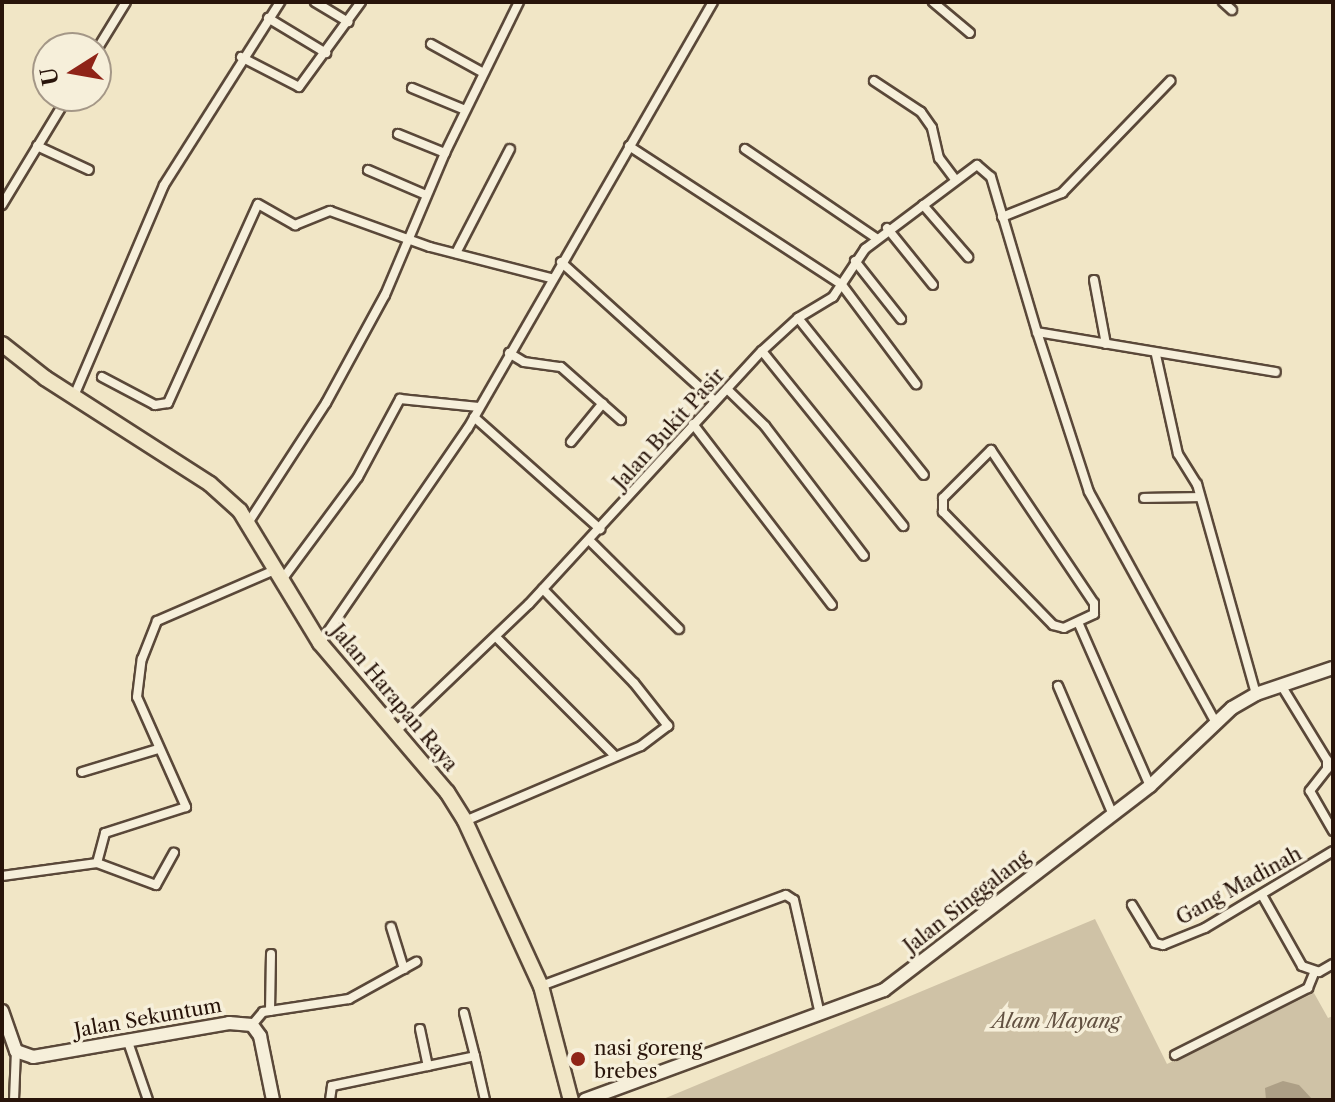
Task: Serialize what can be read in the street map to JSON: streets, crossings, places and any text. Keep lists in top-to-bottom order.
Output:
{
  "streets": {
    "main road": ["Jalan Harapan Raya", "Jalan Singgalang", "Jalan Sekuntum"],
    "street": ["Jalan Bukit Pasir", "Gang Madinah"]
  },
  "crossings": [
    ["Jalan Bukit Pasir", "Jalan Harapan Raya"]
  ],
  "parks": ["Alam Mayang"],
  "places": ["nasi goreng brebes"],
  "north": "left"
}
